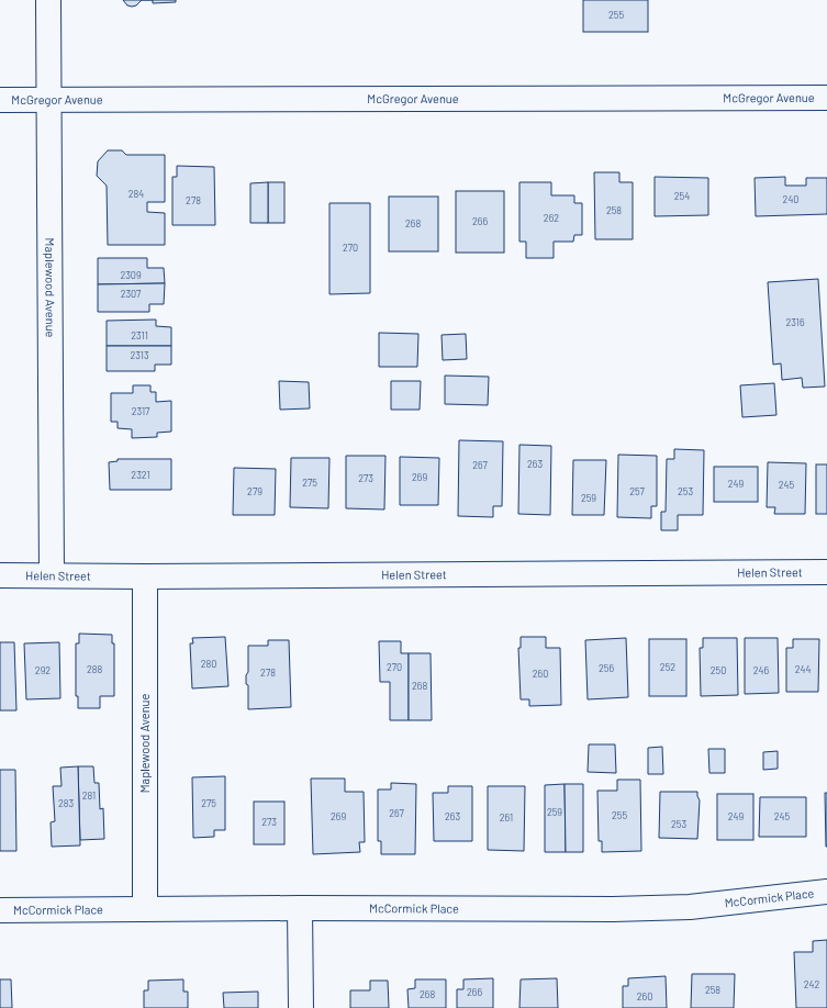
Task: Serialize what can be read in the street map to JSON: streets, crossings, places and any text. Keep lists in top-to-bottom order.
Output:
{
  "streets": {
    "street": [
      "McGregor Avenue",
      "Maplewood Avenue",
      "Helen Street",
      "McCormick Place"
    ]
  },
  "crossings": [
    ["McGregor Avenue", "Maplewood Avenue"],
    ["Maplewood Avenue", "Helen Street"],
    ["Maplewood Avenue", "McCormick Place"]
  ],
  "house_numbers": [
    "255",
    "284",
    "254",
    "240",
    "278",
    "258",
    "262",
    "266",
    "268",
    "270",
    "2309",
    "2307",
    "2316",
    "2311",
    "2313",
    "2317",
    "263",
    "267",
    "2321",
    "269",
    "273",
    "275",
    "249",
    "245",
    "279",
    "257",
    "253",
    "259",
    "280",
    "270",
    "252",
    "256",
    "288",
    "244",
    "292",
    "250",
    "246",
    "278",
    "260",
    "268",
    "281",
    "283",
    "275",
    "259",
    "267",
    "255",
    "269",
    "263",
    "249",
    "245",
    "261",
    "273",
    "253",
    "242",
    "258",
    "266",
    "268",
    "260"
  ]
}
